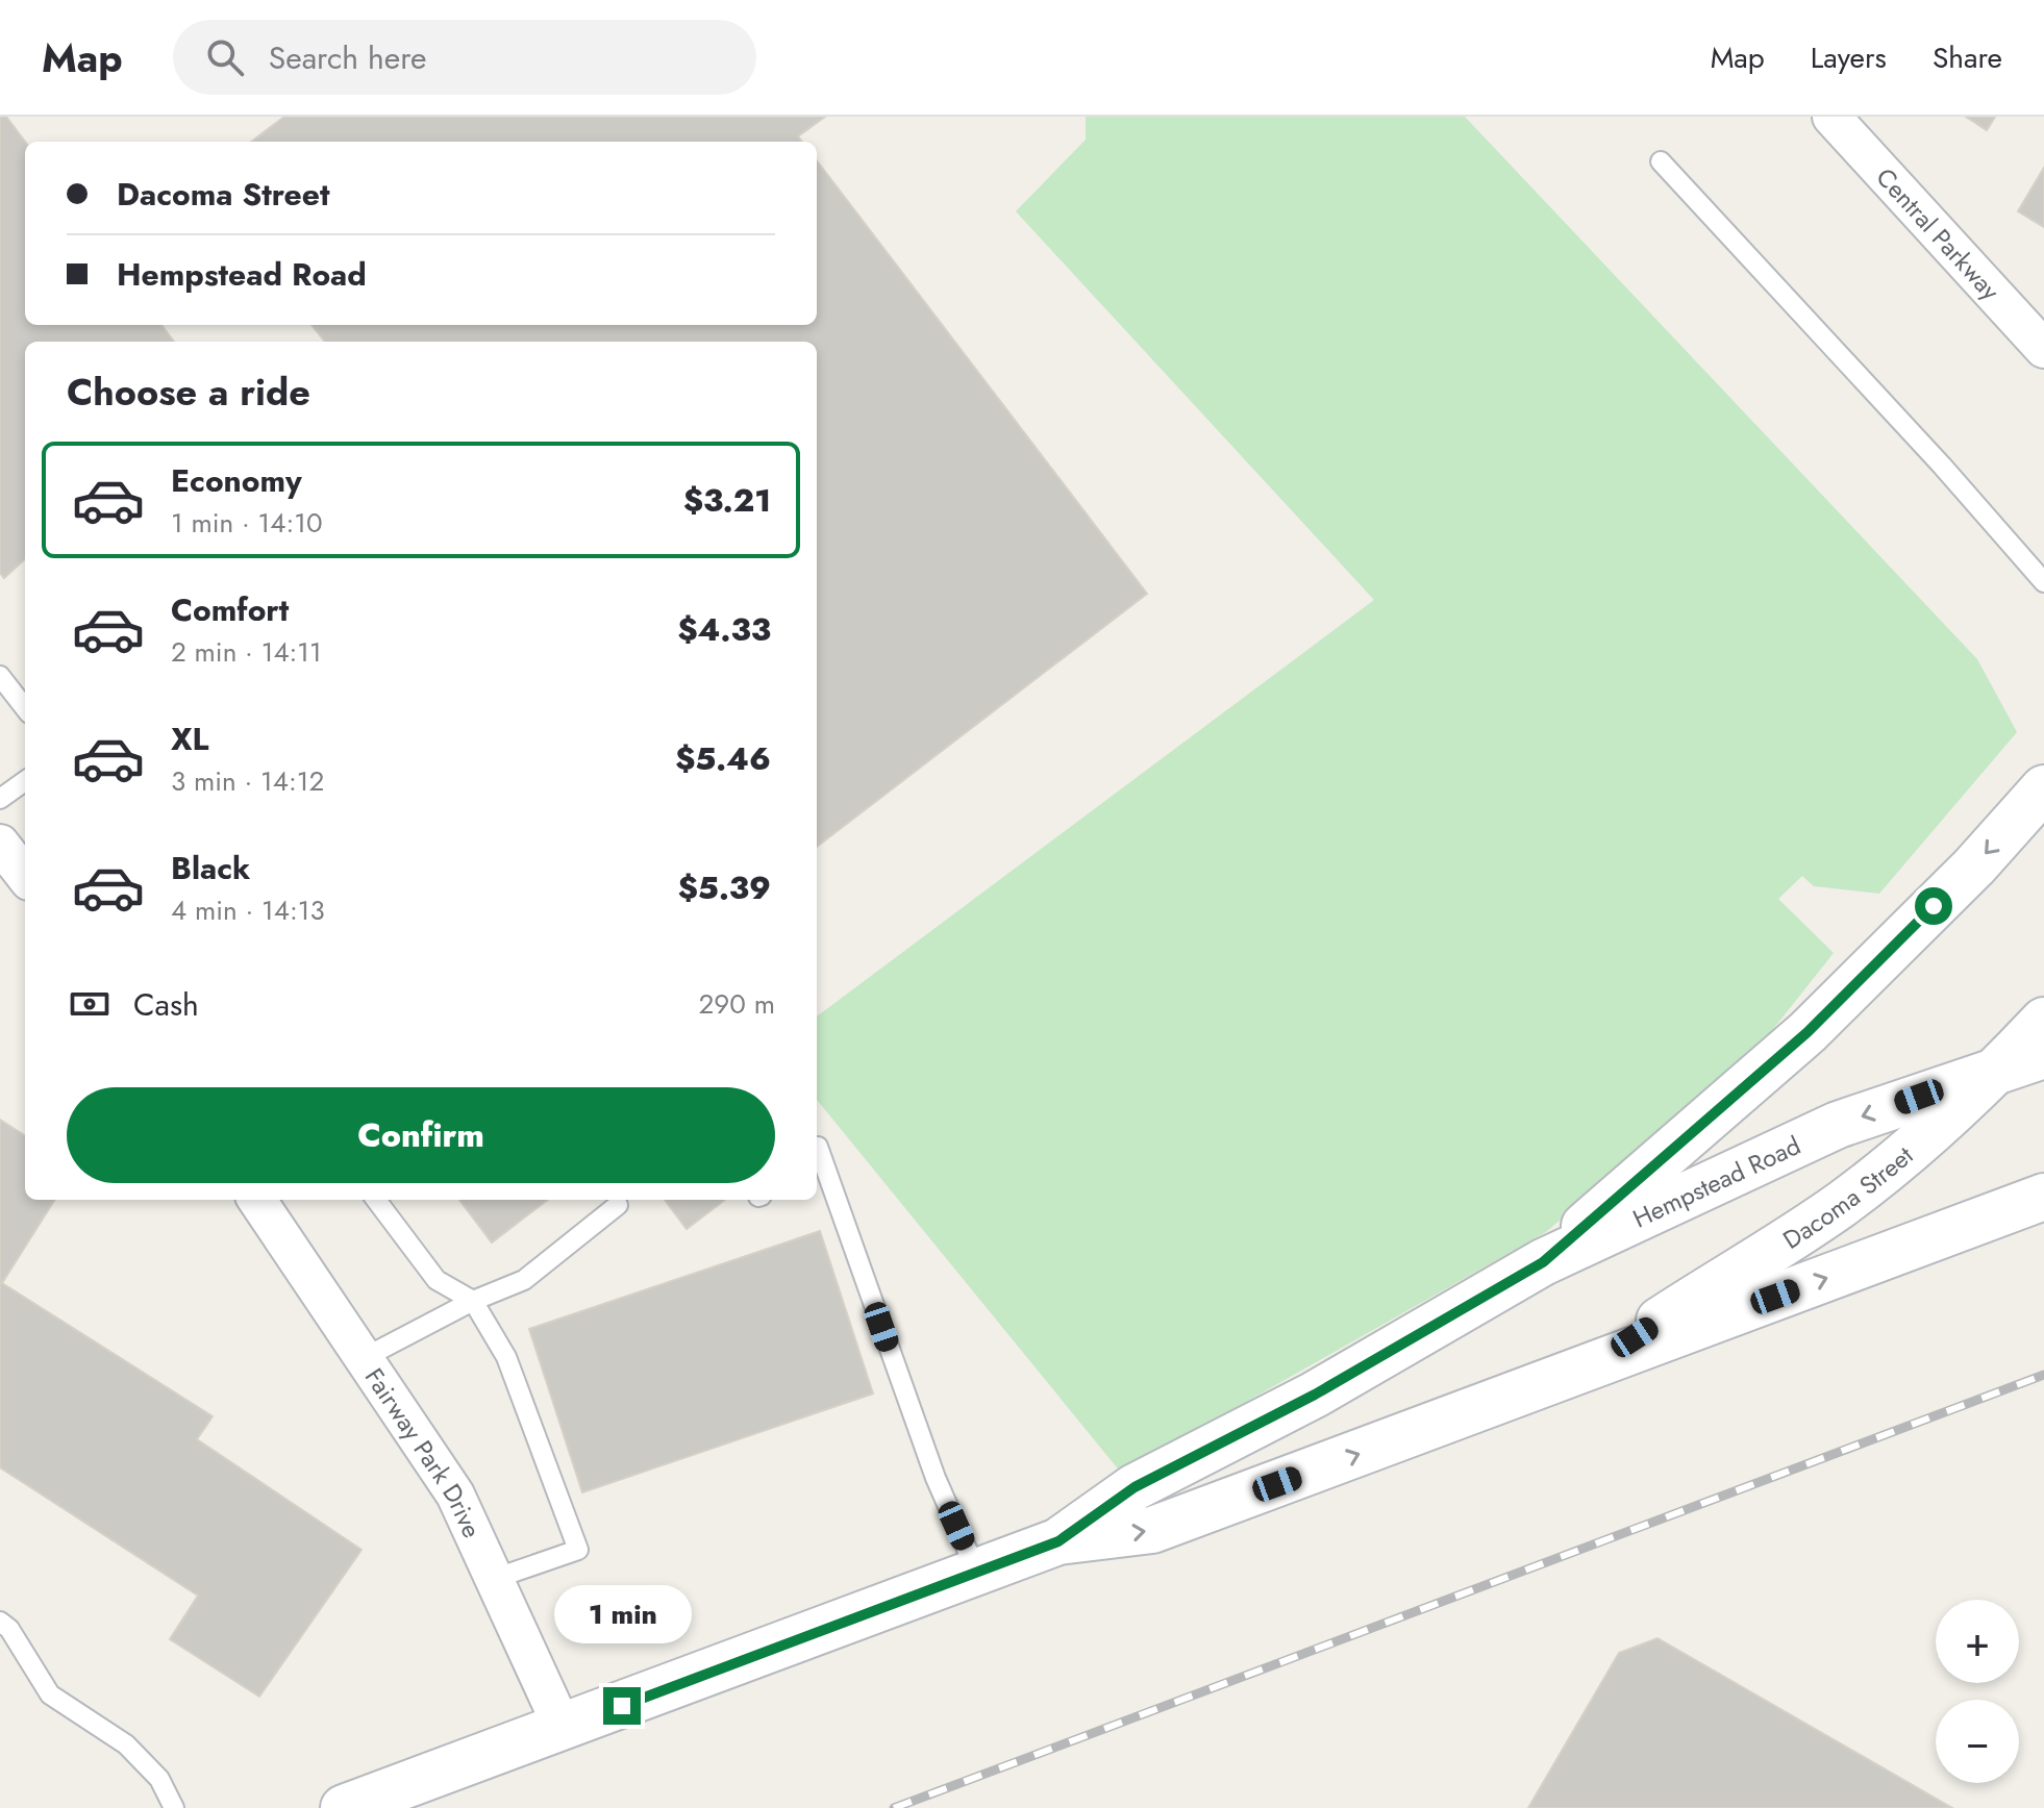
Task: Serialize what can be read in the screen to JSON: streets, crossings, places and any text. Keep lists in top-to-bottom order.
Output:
{
  "streets": {
    "main road": ["Hempstead Road", "Dacoma Street"],
    "street": ["Central Parkway", "Fairway Park Drive"]
  },
  "crossings": [
    ["Hempstead Road", "Dacoma Street"],
    ["Hempstead Road", "Fairway Park Drive"]
  ],
  "page": {
    "header": "Map",
    "search": "Search here",
    "nav": ["Map", "Layers", "Share"],
    "banner": ["Dacoma Street", "Hempstead Road"],
    "heading": "Choose a ride",
    "list": [
      {
        "name": "Economy",
        "note": "1 min · 14:10",
        "value": "$3.21"
      },
      {
        "name": "Comfort",
        "note": "2 min · 14:11",
        "value": "$4.33"
      },
      {
        "name": "XL",
        "note": "3 min · 14:12",
        "value": "$5.46"
      },
      {
        "name": "Black",
        "note": "4 min · 14:13",
        "value": "$5.39"
      }
    ],
    "pay": ["Cash", "290 m"],
    "buttons": "Confirm",
    "bubble": "1 min",
    "map_buttons": ["+", "−"]
  }
}
